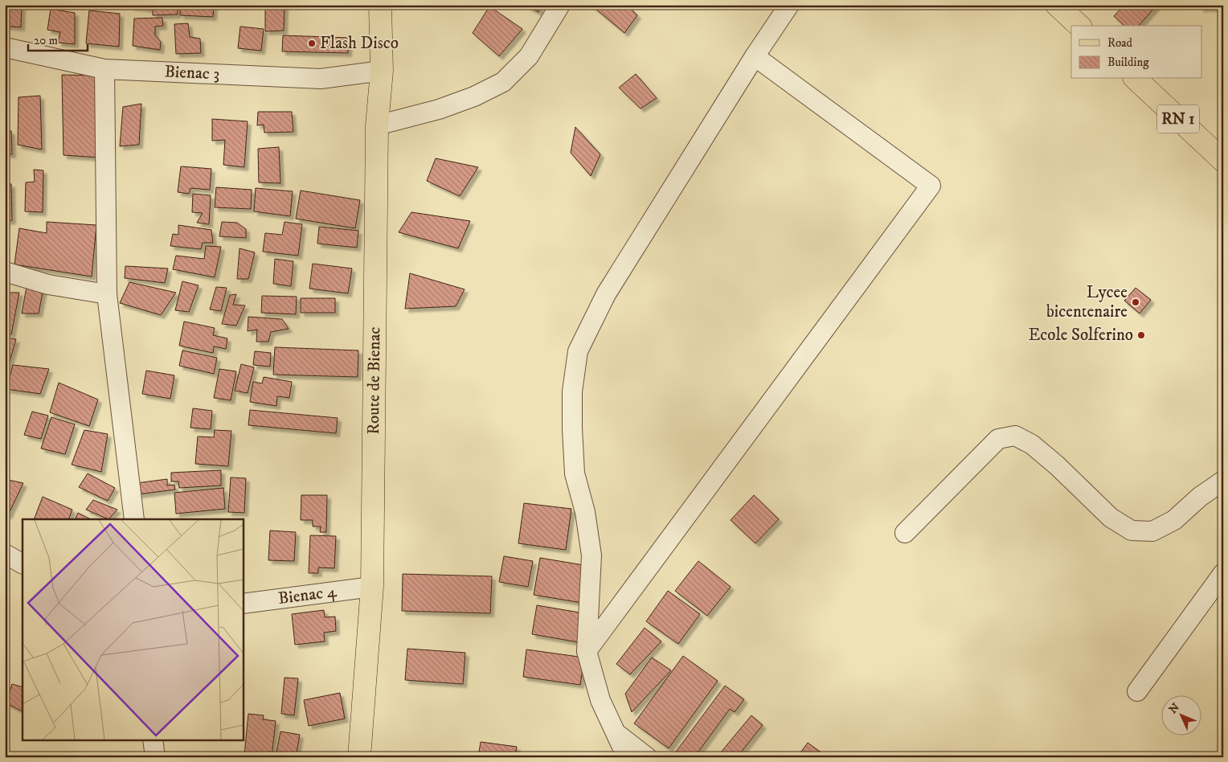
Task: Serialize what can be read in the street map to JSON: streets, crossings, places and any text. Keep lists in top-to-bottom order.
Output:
{
  "streets": {
    "main road": ["RN 1", "Route de Bienac"],
    "street": ["Bienac 3", "Bienac 4"]
  },
  "crossings": [
    ["Bienac 3", "Route de Bienac"],
    ["Route de Bienac", "Bienac 4"]
  ],
  "places": ["Flash Disco", "Lycee bicentenaire", "Ecole Solferino"],
  "legend": ["Road", "Building"],
  "scale_bar": "20 m",
  "north": "top left"
}
